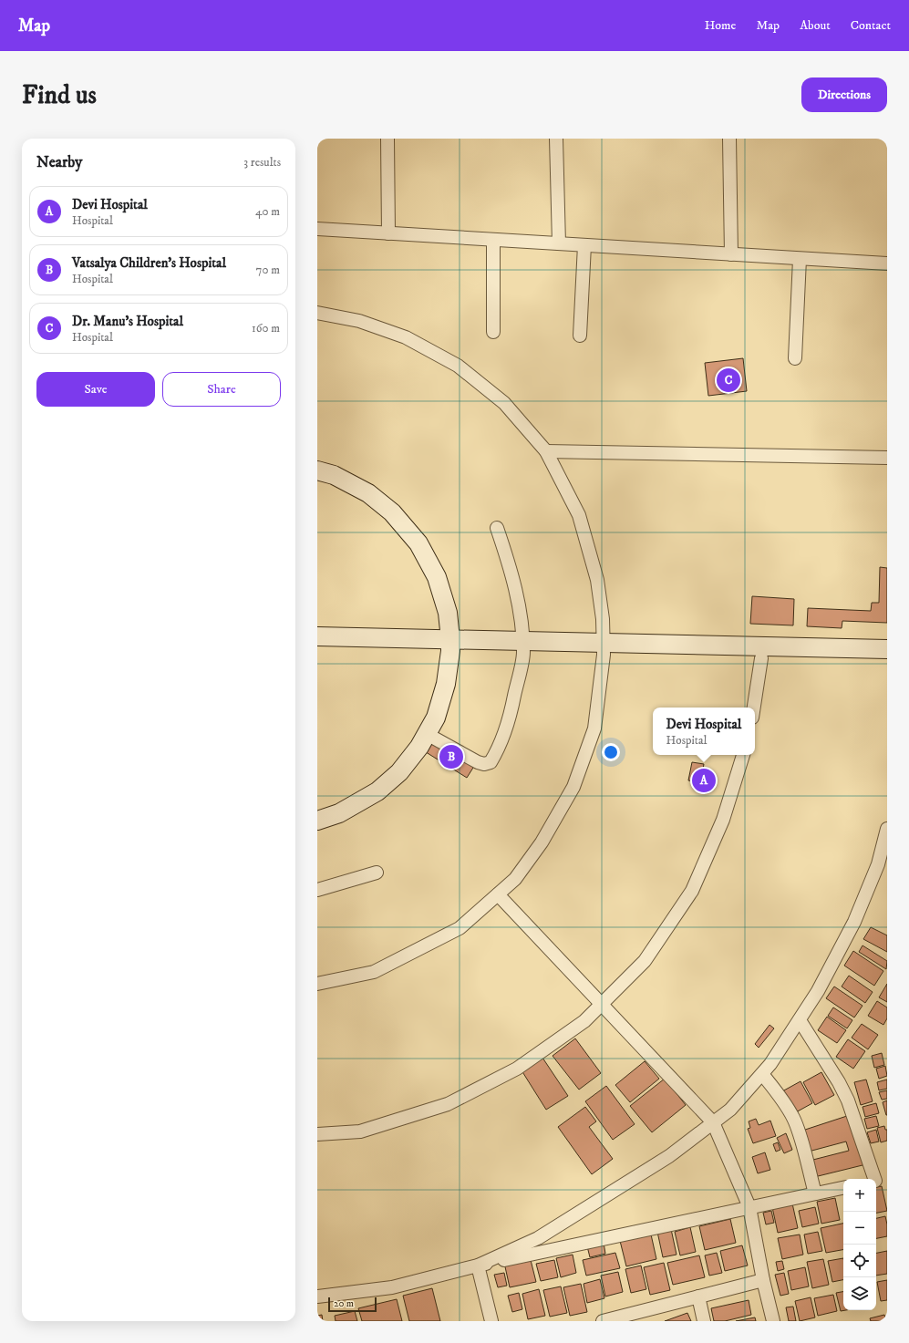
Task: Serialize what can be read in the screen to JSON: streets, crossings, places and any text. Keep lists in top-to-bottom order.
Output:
{
  "scale_bar": "20 m",
  "page": {
    "header": "Map",
    "nav": [
      "Home",
      "Map",
      "About",
      "Contact"
    ],
    "buttons": [
      "Directions",
      ["Save", "Share"]
    ],
    "title": "Find us",
    "heading": ["Nearby", "3 results"],
    "list": [
      {
        "mark": "A",
        "name": "Devi Hospital",
        "note": "Hospital",
        "value": "40 m"
      },
      {
        "mark": "B",
        "name": "Vatsalya Children's Hospital",
        "note": "Hospital",
        "value": "70 m"
      },
      {
        "mark": "C",
        "name": "Dr. Manu's Hospital",
        "note": "Hospital",
        "value": "160 m"
      }
    ],
    "pins": ["C", "B", "A"],
    "popup": ["Devi Hospital", "Hospital"],
    "map_buttons": ["+", "−"],
    "scale": "20 m"
  }
}
